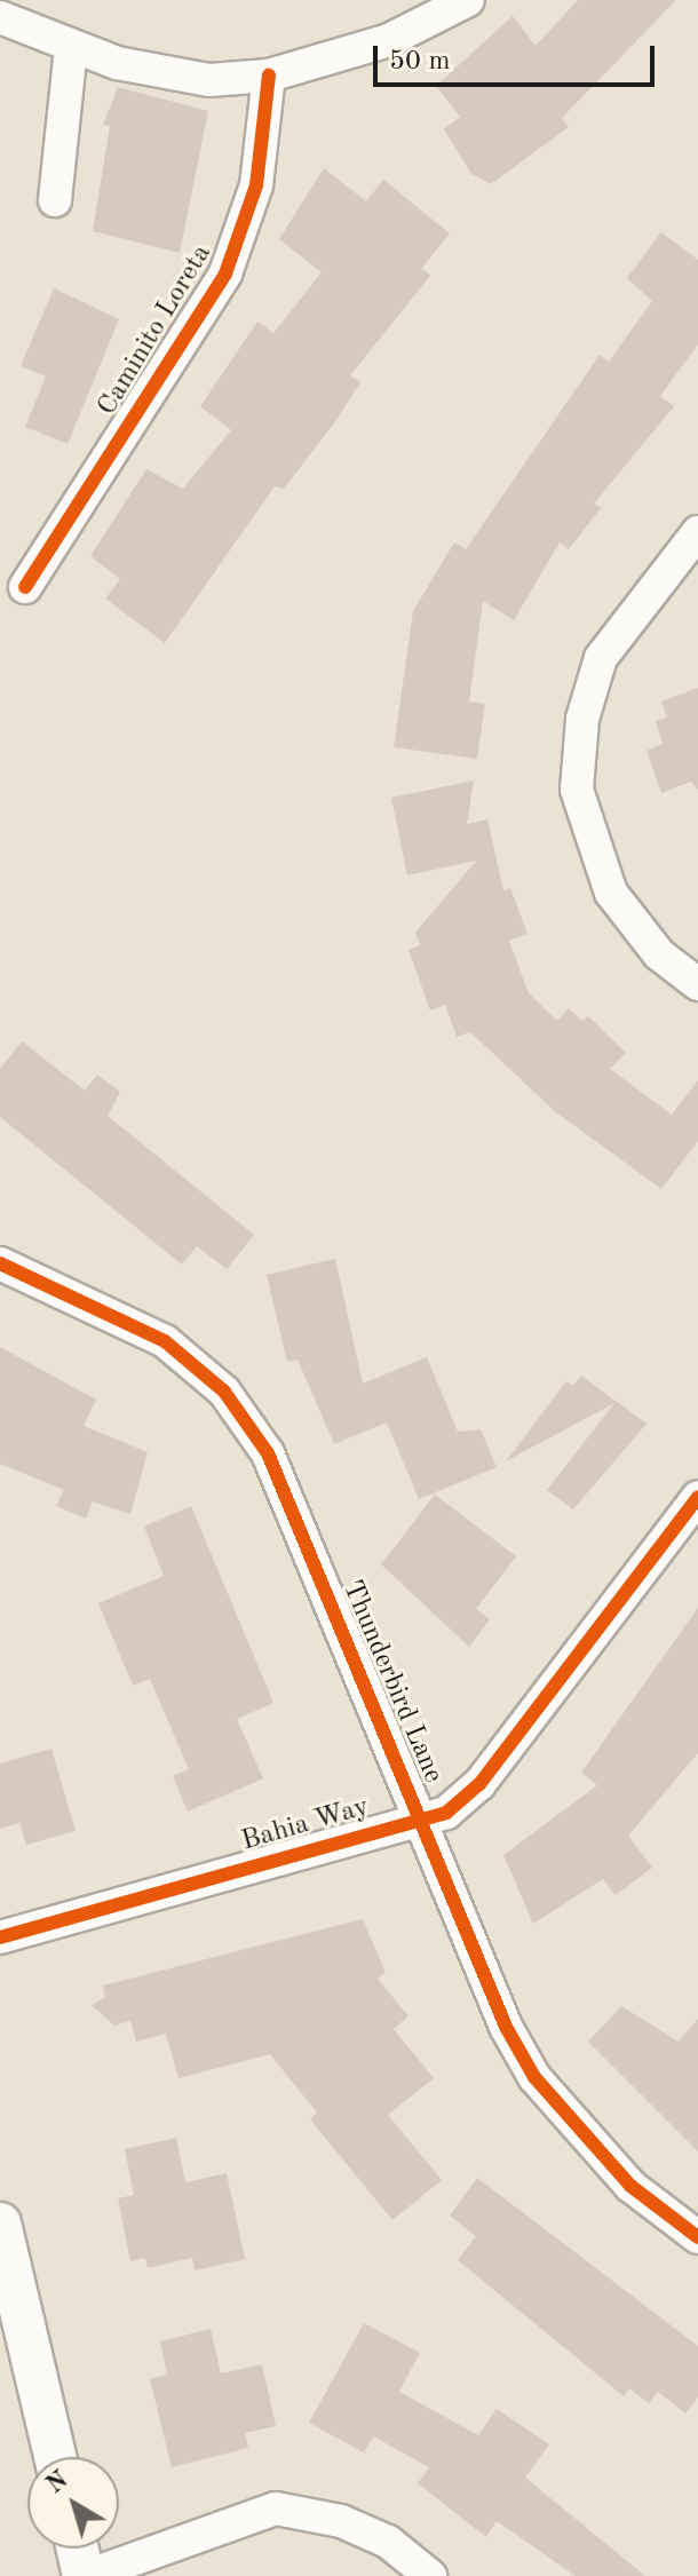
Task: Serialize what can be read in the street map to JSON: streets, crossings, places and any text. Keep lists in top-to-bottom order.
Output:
{
  "streets": {
    "street": ["Caminito Loreta", "Thunderbird Lane", "Bahia Way"]
  },
  "crossings": [
    ["Thunderbird Lane", "Bahia Way"]
  ],
  "scale_bar": "50 m",
  "north": "top left"
}
